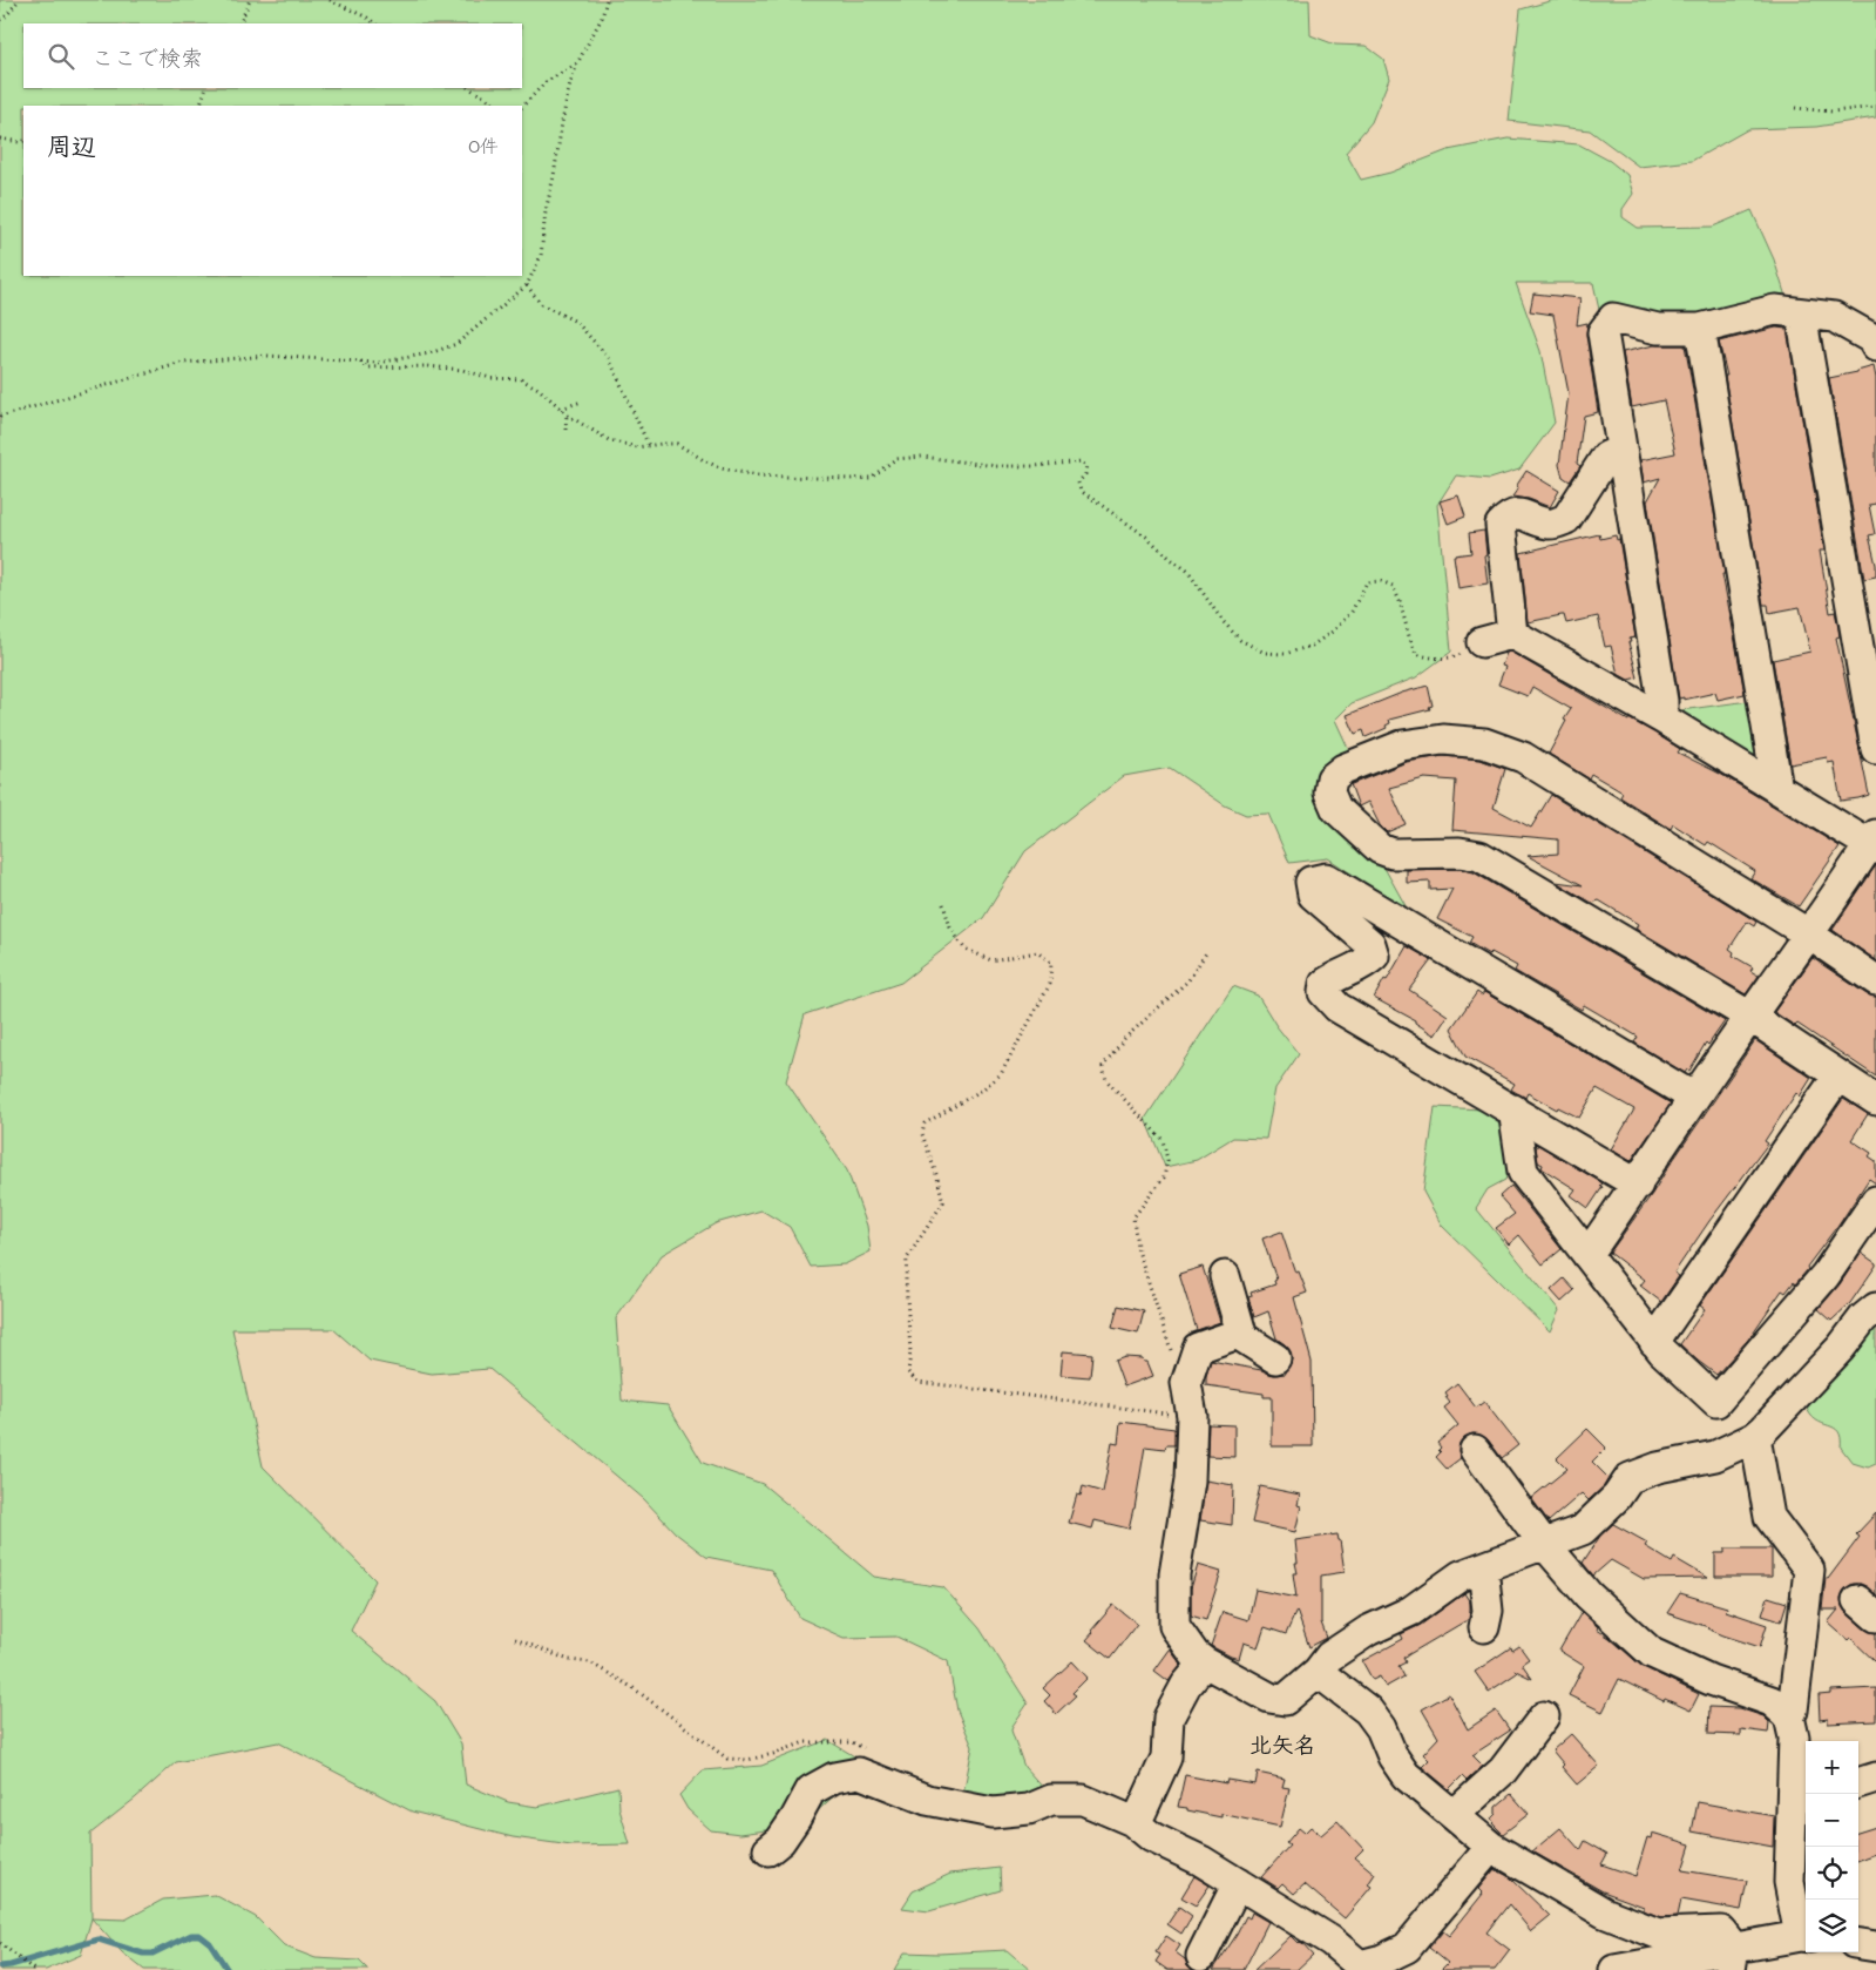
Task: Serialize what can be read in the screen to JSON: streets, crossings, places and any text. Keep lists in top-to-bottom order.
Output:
{
  "districts": ["北矢名"],
  "page": {
    "search": "ここで検索",
    "heading": ["周辺", "0件"],
    "map_buttons": ["+", "−"]
  }
}
